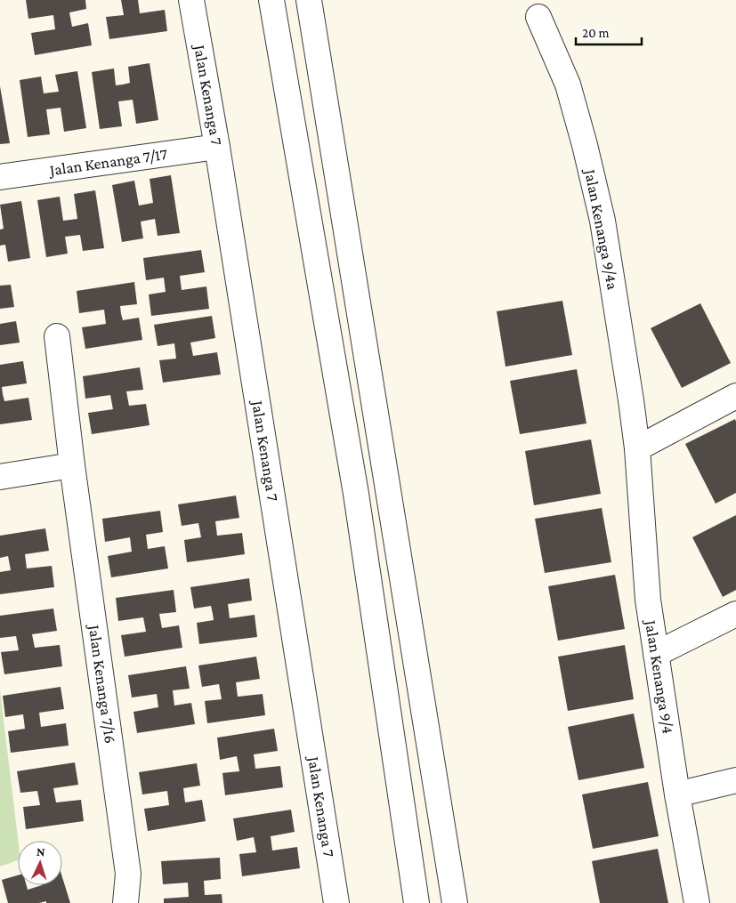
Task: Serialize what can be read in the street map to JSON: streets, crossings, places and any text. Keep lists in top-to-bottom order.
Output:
{
  "streets": {
    "street": [
      "Jalan Kenanga 7",
      "Jalan Kenanga 7/17",
      "Jalan Kenanga 9/4a",
      "Jalan Kenanga 9/4",
      "Jalan Kenanga 7/16"
    ]
  },
  "crossings": [
    ["Jalan Kenanga 7", "Jalan Kenanga 7/17"],
    ["Jalan Kenanga 9/4a", "Jalan Kenanga 9/4"]
  ],
  "scale_bar": "20 m",
  "north": "top"
}
